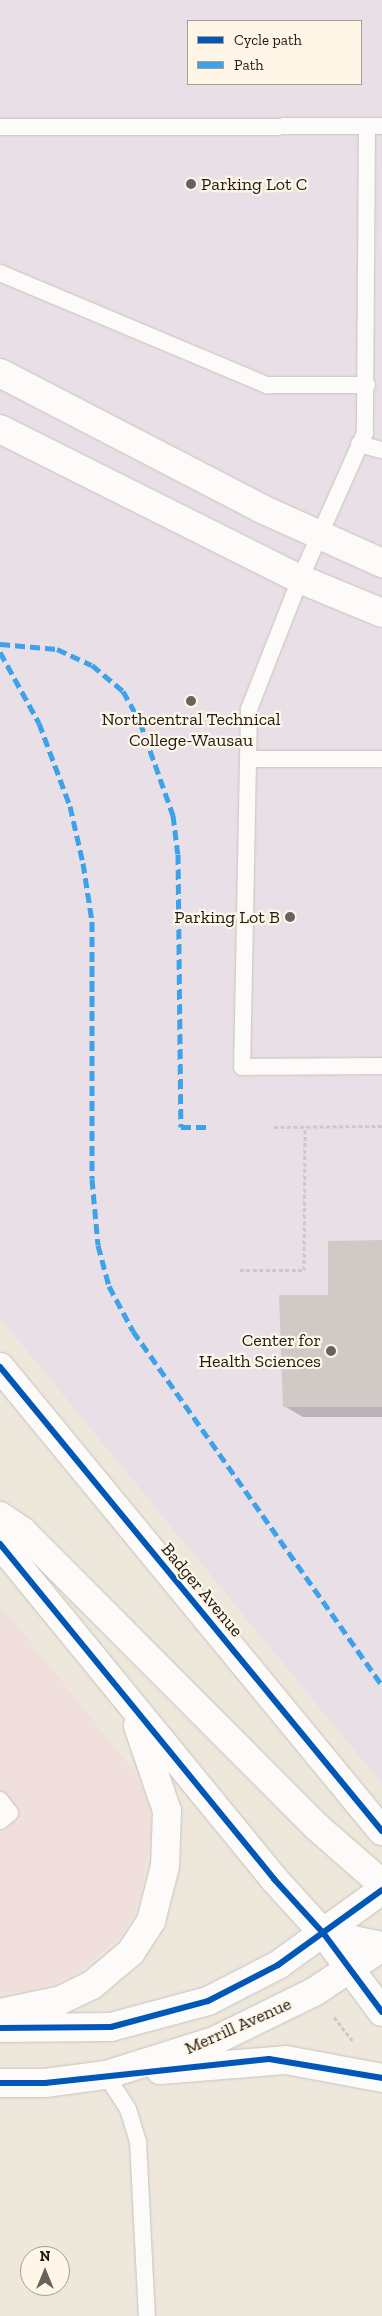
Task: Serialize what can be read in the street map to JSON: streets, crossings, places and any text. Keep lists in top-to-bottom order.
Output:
{
  "streets": {
    "main road": ["Badger Avenue", "Merrill Avenue"]
  },
  "places": [
    "Parking Lot C",
    "Northcentral Technical College-Wausau",
    "Parking Lot B",
    "Center for Health Sciences"
  ],
  "legend": ["Cycle path", "Path"],
  "north": "top"
}
